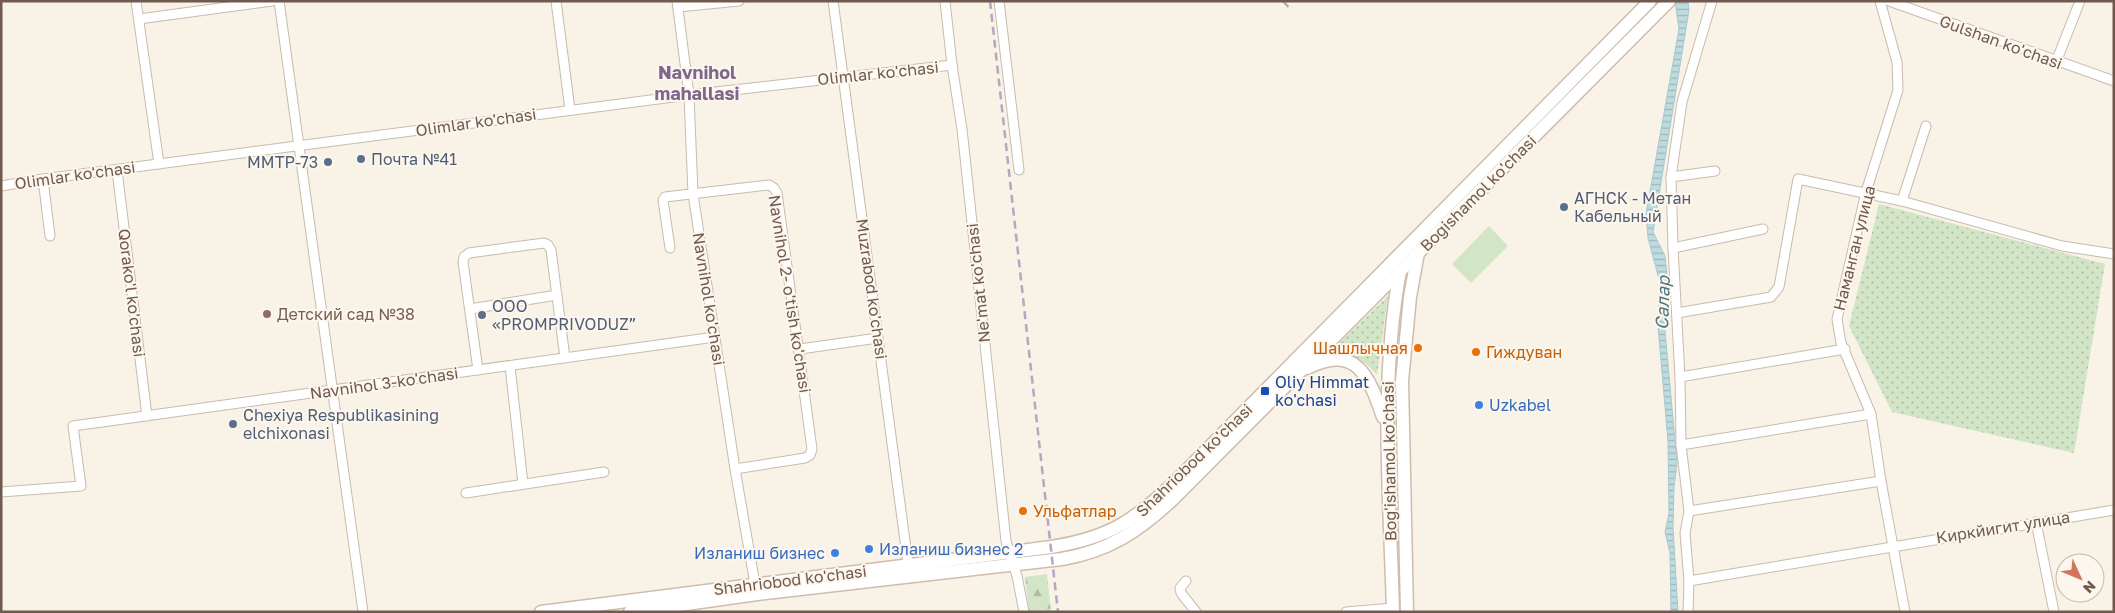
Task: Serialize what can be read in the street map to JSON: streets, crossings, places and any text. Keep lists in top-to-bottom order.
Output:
{
  "streets": {
    "main road": ["Bogishamol ko'chasi", "Shahriobod ko'chasi", "Bog'ishamol ko'chasi"],
    "street": [
      "Gulshan ko'chasi",
      "Olimlar ko'chasi",
      "Наманган улица",
      "Ne'mat ko'chasi",
      "Muzrabod ko'chasi",
      "Qorako'l ko'chasi",
      "Navnihol 2- o'tish ko'chasi",
      "Navnihol ko'chasi",
      "Navnihol 3-ko'chasi",
      "Киркйигит улица"
    ]
  },
  "crossings": [
    ["Olimlar ko'chasi", "Ne'mat ko'chasi"],
    ["Olimlar ko'chasi", "Muzrabod ko'chasi"],
    ["Olimlar ko'chasi", "Qorako'l ko'chasi"],
    ["Olimlar ko'chasi", "Navnihol ko'chasi"],
    ["Bogishamol ko'chasi", "Shahriobod ko'chasi"],
    ["Bogishamol ko'chasi", "Bog'ishamol ko'chasi"],
    ["Наманган улица", "Киркйигит улица"],
    ["Ne'mat ko'chasi", "Shahriobod ko'chasi"],
    ["Muzrabod ko'chasi", "Shahriobod ko'chasi"],
    ["Qorako'l ko'chasi", "Navnihol 3-ko'chasi"],
    ["Navnihol 2- o'tish ko'chasi", "Navnihol ko'chasi"],
    ["Navnihol ko'chasi", "Navnihol 3-ko'chasi"],
    ["Navnihol ko'chasi", "Shahriobod ko'chasi"],
    ["Shahriobod ko'chasi", "Bog'ishamol ko'chasi"]
  ],
  "districts": ["Navnihol mahallasi"],
  "water": ["Салар"],
  "places": {
    "other": [
      "Почта №41",
      "MMTP-73",
      "АГНСК - Метан Кабельный",
      "Детский сад №38",
      "ООО «PROMPRIVODUZ”",
      "Шашлычная",
      "Гиждуван",
      "Uzkabel",
      "Chexiya Respublikasining elchixonasi",
      "Ульфатлар",
      "Изланиш бизнес 2",
      "Изланиш бизнес"
    ],
    "transit": ["Oliy Himmat ko'chasi"]
  },
  "north": "bottom right"
}
